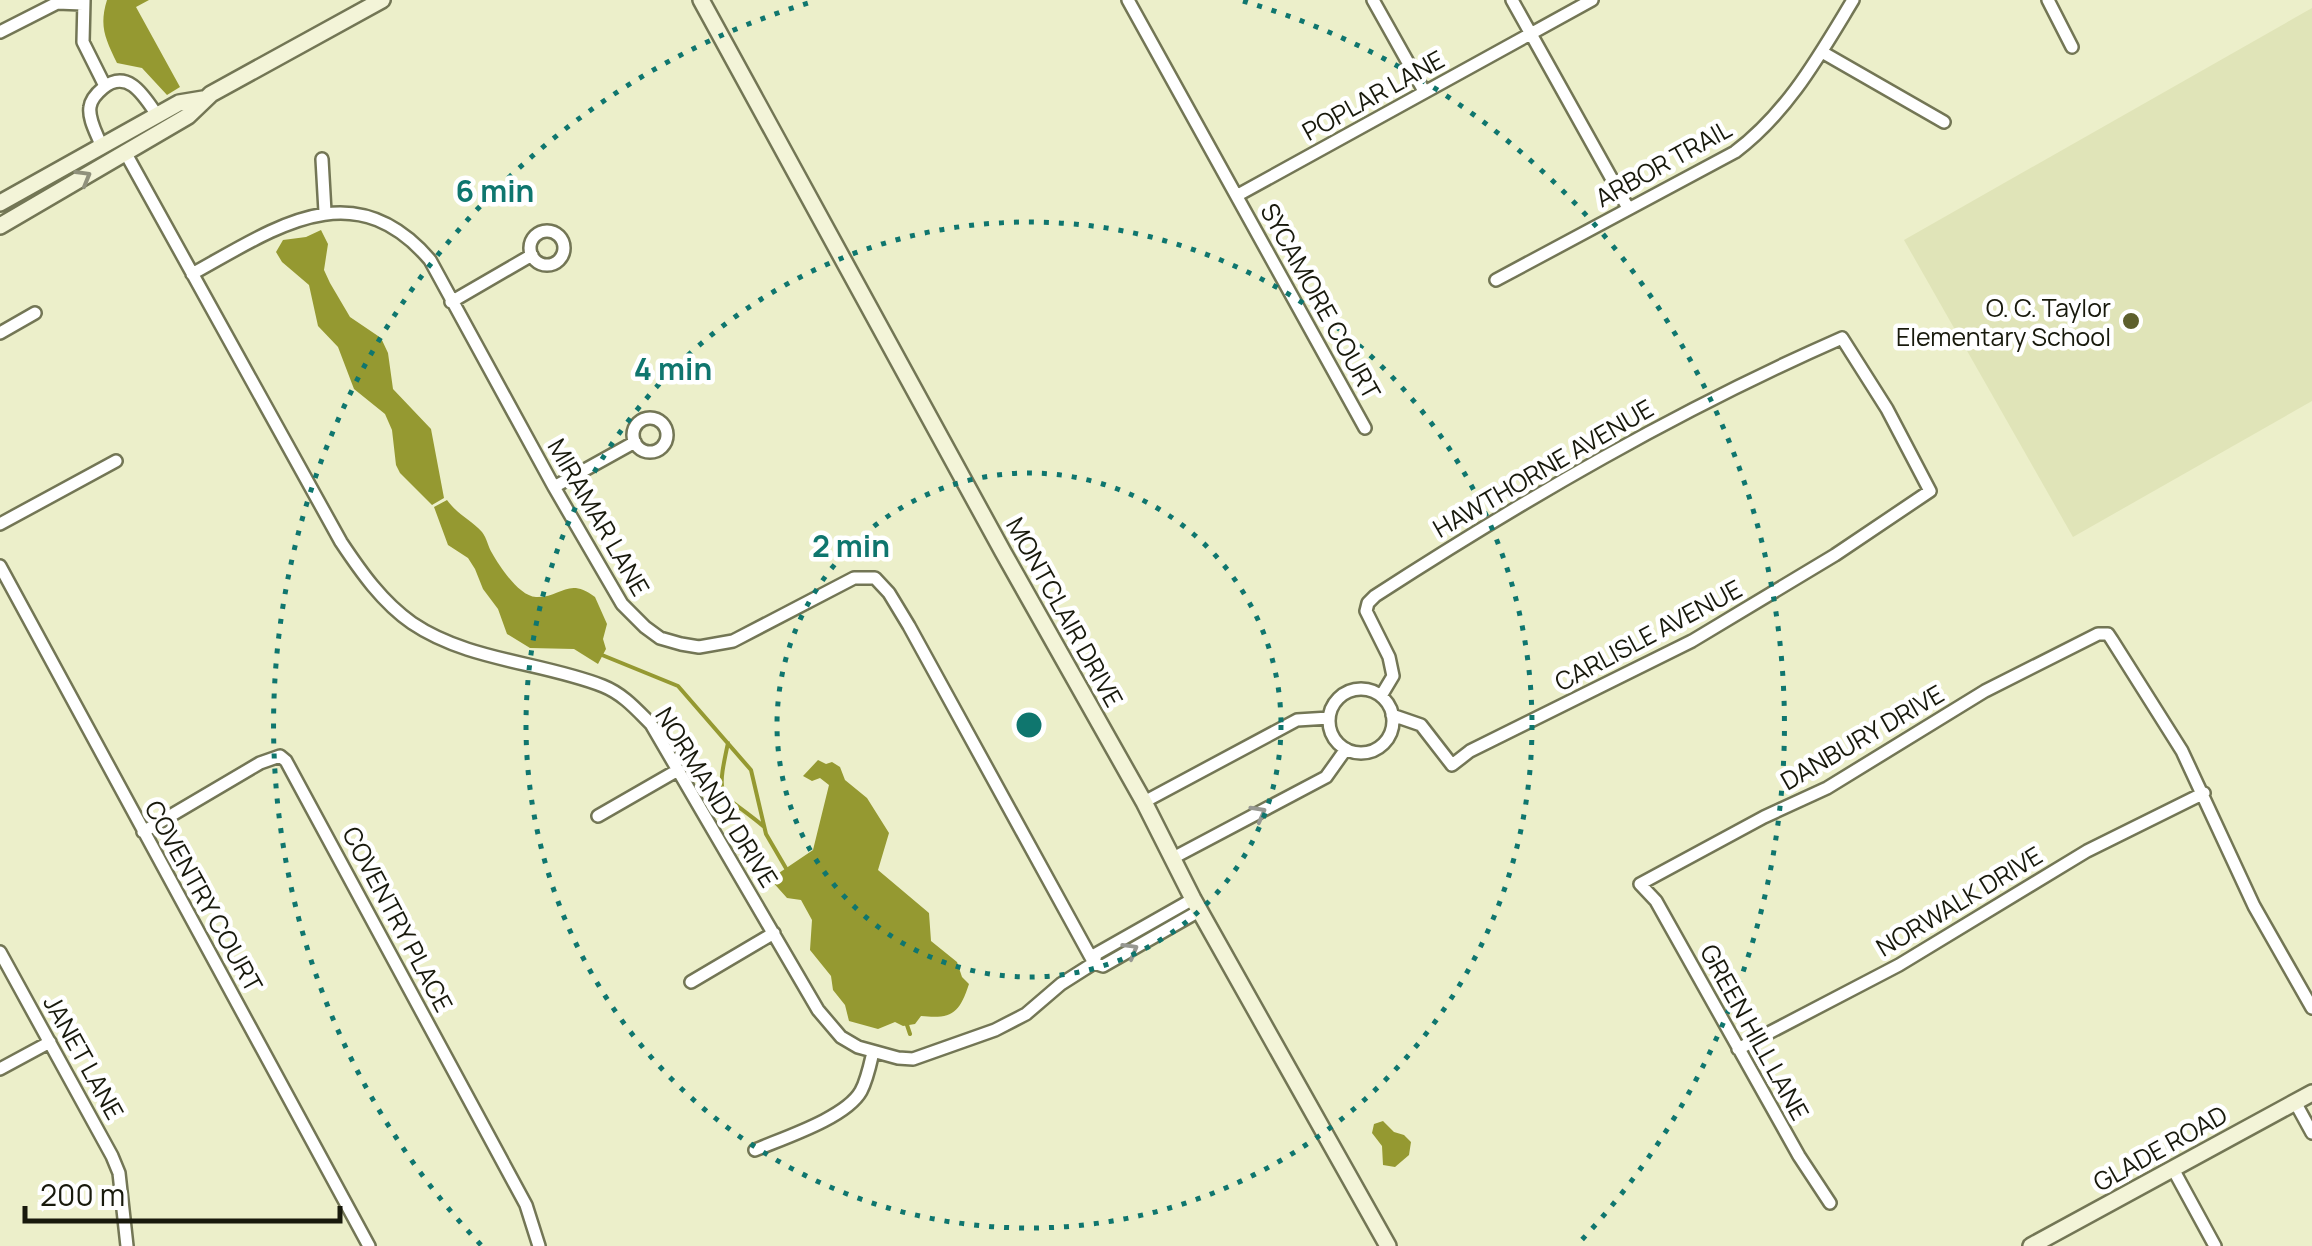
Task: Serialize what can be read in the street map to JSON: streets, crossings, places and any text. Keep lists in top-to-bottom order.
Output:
{
  "streets": {
    "street": [
      "POPLAR LANE",
      "ARBOR TRAIL",
      "SYCAMORE COURT",
      "HAWTHORNE AVENUE",
      "MIRAMAR LANE",
      "MONTCLAIR DRIVE",
      "CARLISLE AVENUE",
      "DANBURY DRIVE",
      "NORMANDY DRIVE",
      "COVENTRY COURT",
      "NORWALK DRIVE",
      "COVENTRY PLACE",
      "GREEN HILL LANE",
      "JANET LANE",
      "GLADE ROAD"
    ]
  },
  "crossings": [
    ["POPLAR LANE", "SYCAMORE COURT"],
    ["HAWTHORNE AVENUE", "CARLISLE AVENUE"],
    ["MIRAMAR LANE", "NORMANDY DRIVE"],
    ["MONTCLAIR DRIVE", "NORMANDY DRIVE"],
    ["DANBURY DRIVE", "NORWALK DRIVE"],
    ["DANBURY DRIVE", "GREEN HILL LANE"],
    ["COVENTRY COURT", "COVENTRY PLACE"],
    ["NORWALK DRIVE", "GREEN HILL LANE"]
  ],
  "places": ["O. C. Taylor Elementary School"],
  "scale_bar": "200 m",
  "rings": ["6 min", "4 min", "2 min"]
}
